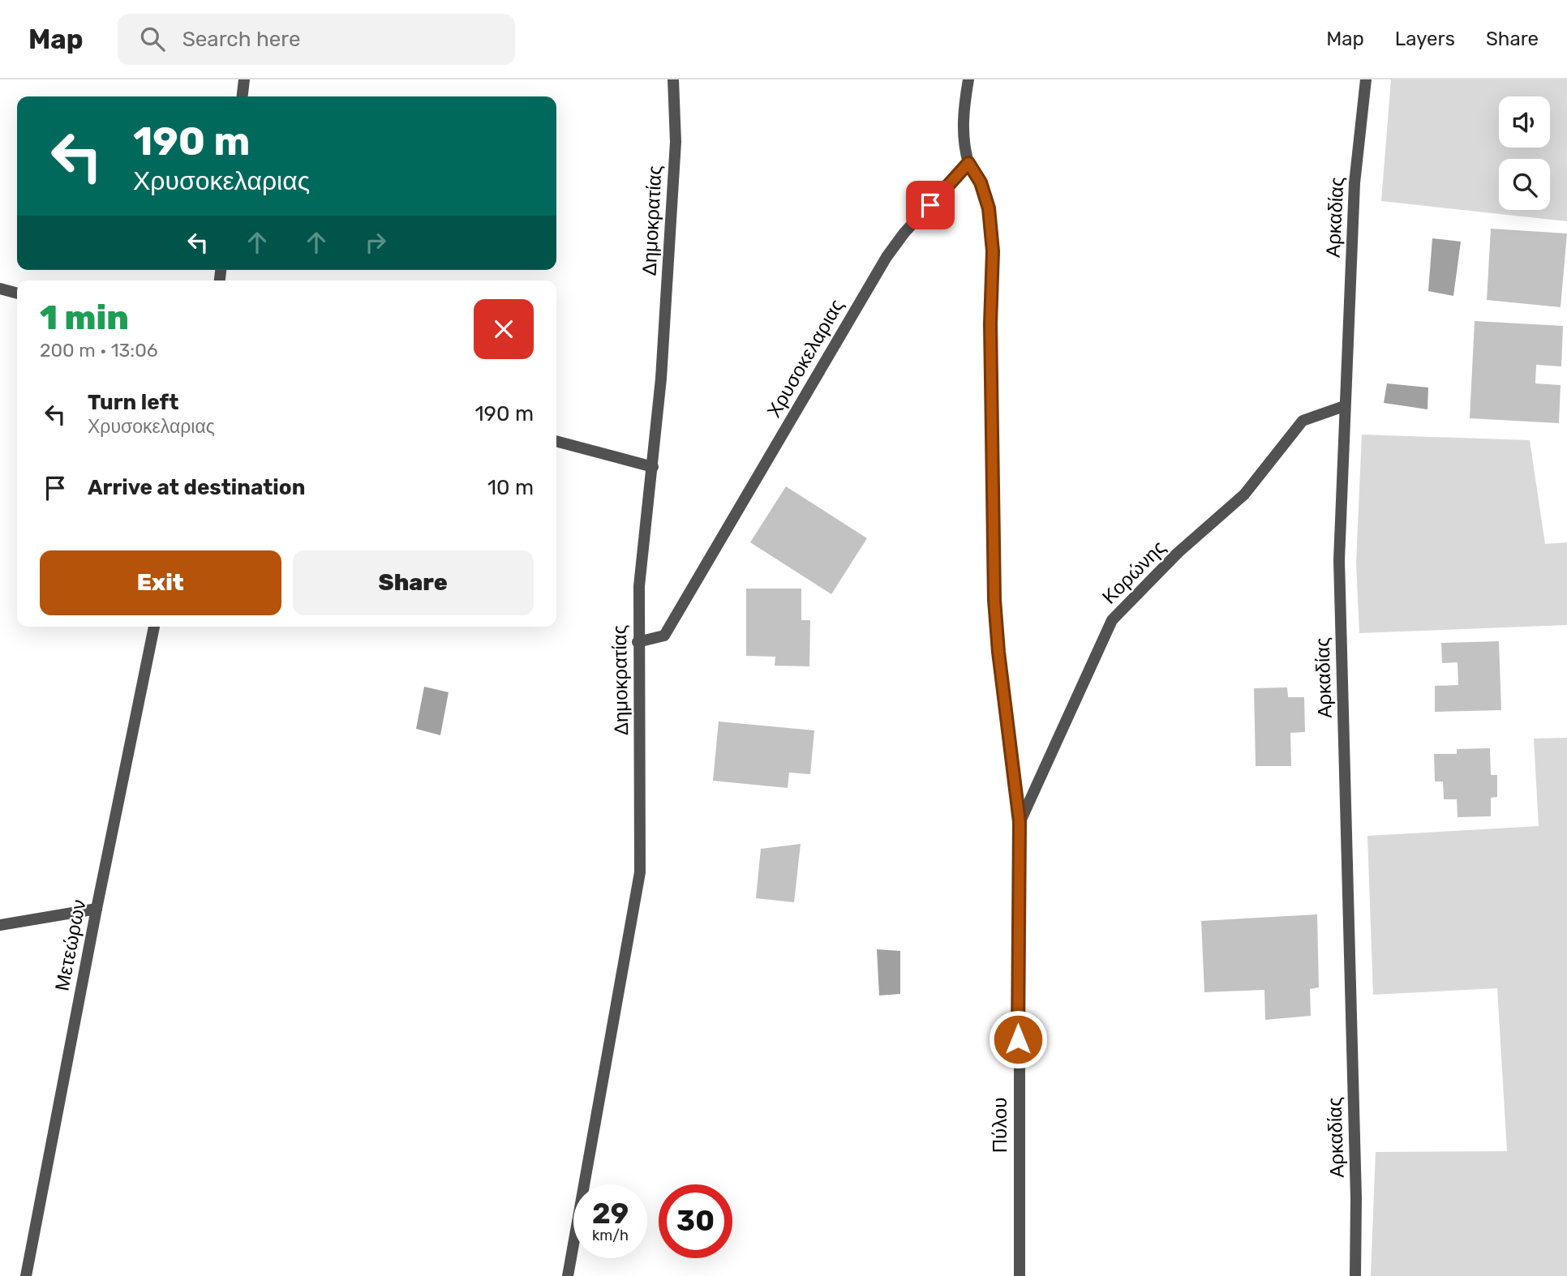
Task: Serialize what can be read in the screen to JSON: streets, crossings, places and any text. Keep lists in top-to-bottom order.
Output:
{
  "streets": {
    "street": [
      "Αρκαδίας",
      "Δημοκρατίας",
      "Χρυσοκελαριας",
      "Κορώνης",
      "Μετεώρων",
      "Πύλου"
    ]
  },
  "crossings": [
    ["Αρκαδίας", "Κορώνης"],
    ["Δημοκρατίας", "Χρυσοκελαριας"],
    ["Χρυσοκελαριας", "Πύλου"],
    ["Κορώνης", "Πύλου"]
  ],
  "page": {
    "header": "Map",
    "search": "Search here",
    "nav": ["Map", "Layers", "Share"],
    "turn": ["190 m", "Χρυσοκελαριας"],
    "heading": ["1 min", "200 m · 13:06"],
    "list": [
      {
        "name": "Turn left",
        "note": "Χρυσοκελαριας",
        "value": "190 m"
      },
      {
        "name": "Arrive at destination",
        "value": "10 m"
      }
    ],
    "buttons": ["Exit", "Share"],
    "speed": "29 km/h",
    "limit": "30"
  }
}
